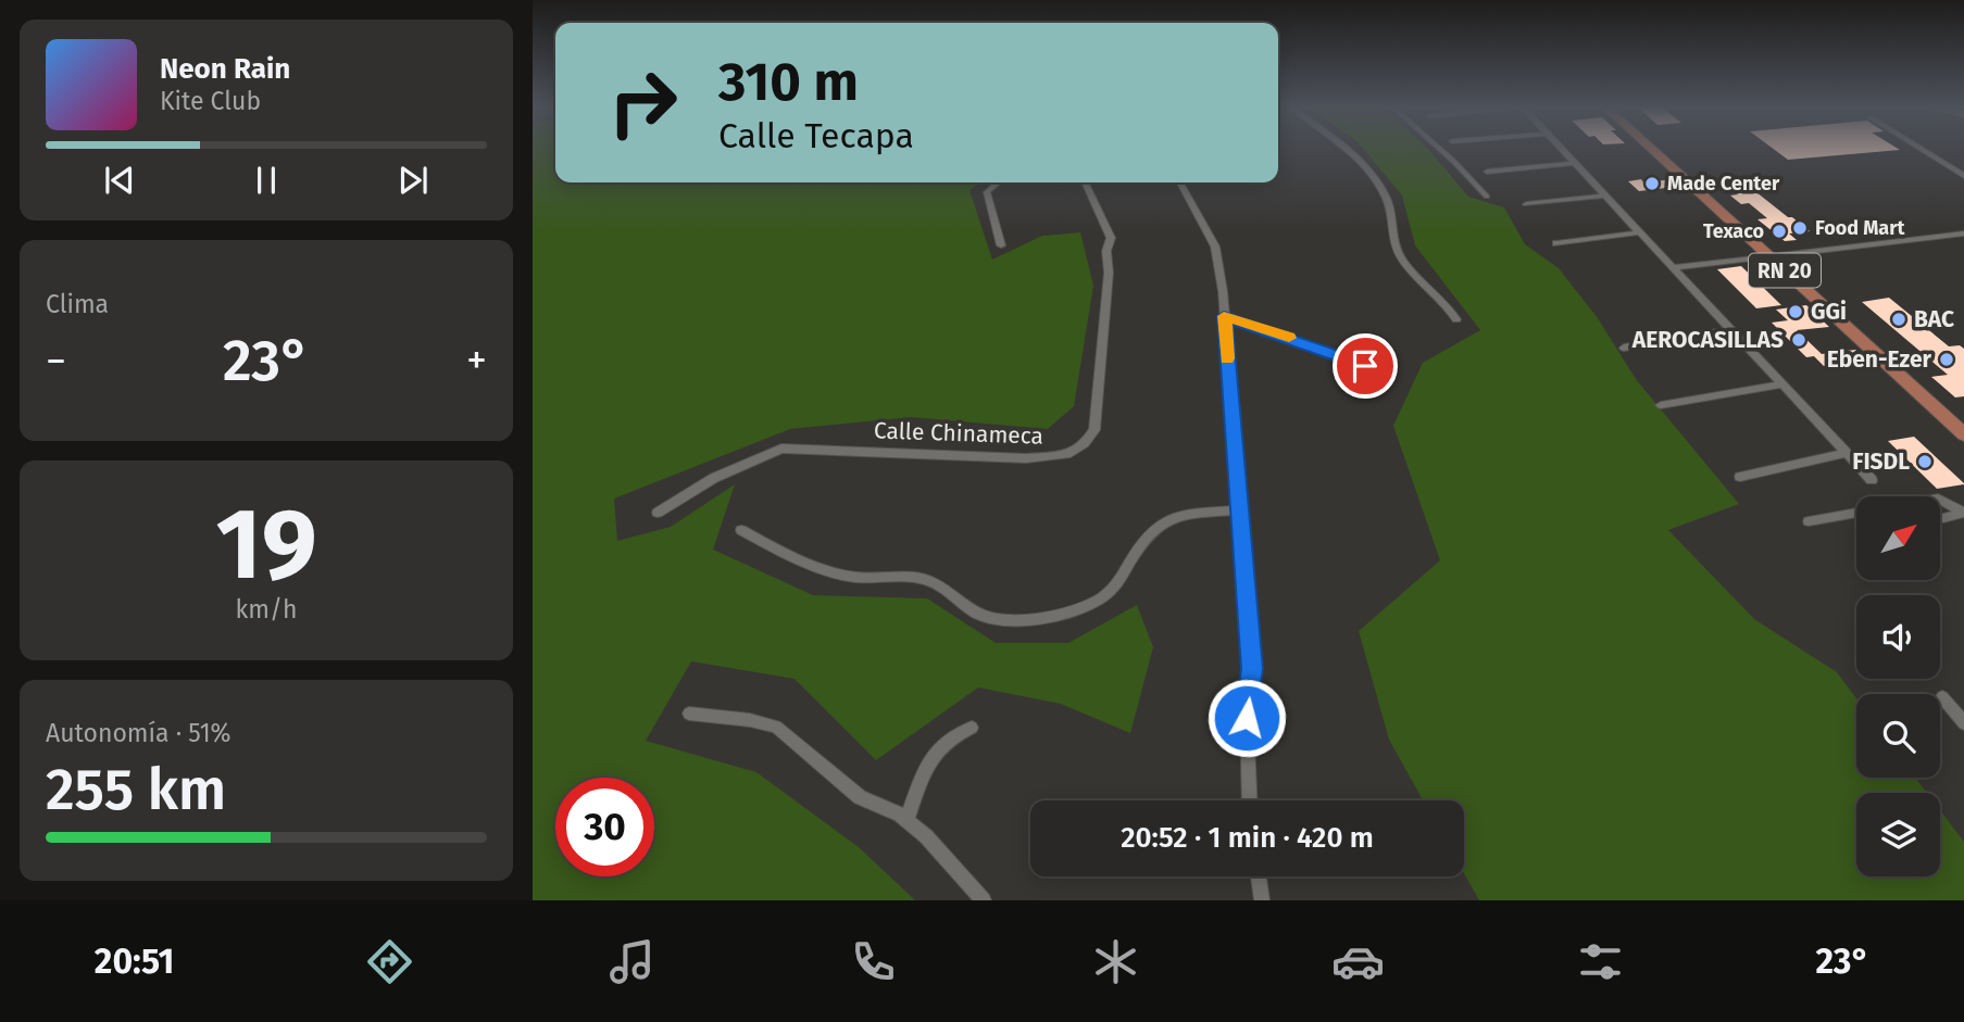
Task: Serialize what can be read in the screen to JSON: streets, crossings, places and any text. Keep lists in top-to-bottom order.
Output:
{
  "streets": {
    "highway": ["RN 20"],
    "street": ["Calle Chinameca"]
  },
  "places": [
    "Made Center",
    "Food Mart",
    "Texaco",
    "GGi",
    "BAC",
    "AEROCASILLAS",
    "Eben-Ezer",
    "FISDL"
  ],
  "north": "top right",
  "page": {
    "turn": ["310 m", "Calle Tecapa"],
    "song": ["Neon Rain", "Kite Club"],
    "tile": [
      "Clima",
      ["19", "km/h"],
      ["Autonomía · 51%", "255 km"]
    ],
    "heat": ["−", "23°", "+"],
    "limit": "30",
    "trip": "20:52 · 1 min · 420 m",
    "tabs": ["20:51", "23°"]
  }
}
